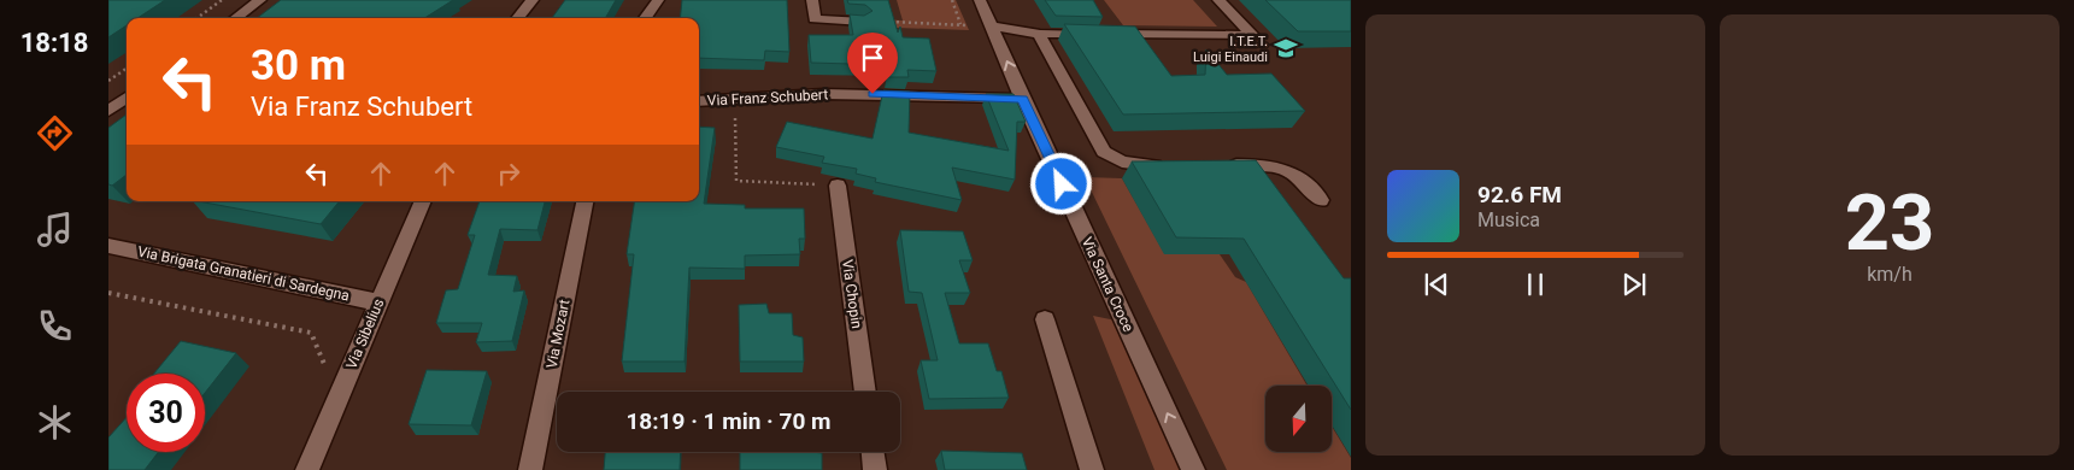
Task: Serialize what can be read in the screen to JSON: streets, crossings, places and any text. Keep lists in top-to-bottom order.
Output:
{
  "streets": {
    "street": [
      "Via Franz Schubert",
      "Via Brigata Granatieri di Sardegna",
      "Via Santa Croce",
      "Via Chopin",
      "Via Sibelius",
      "Via Mozart"
    ]
  },
  "crossings": [
    ["Via Franz Schubert", "Via Santa Croce"],
    ["Via Brigata Granatieri di Sardegna", "Via Sibelius"]
  ],
  "places": {
    "school or university": ["I.T.E.T. Luigi Einaudi"]
  },
  "north": "bottom",
  "page": {
    "tabs": "18:18",
    "tile": ["23", "km/h"],
    "turn": ["30 m", "Via Franz Schubert"],
    "song": ["92.6 FM", "Musica"],
    "limit": "30",
    "trip": "18:19 · 1 min · 70 m"
  }
}
